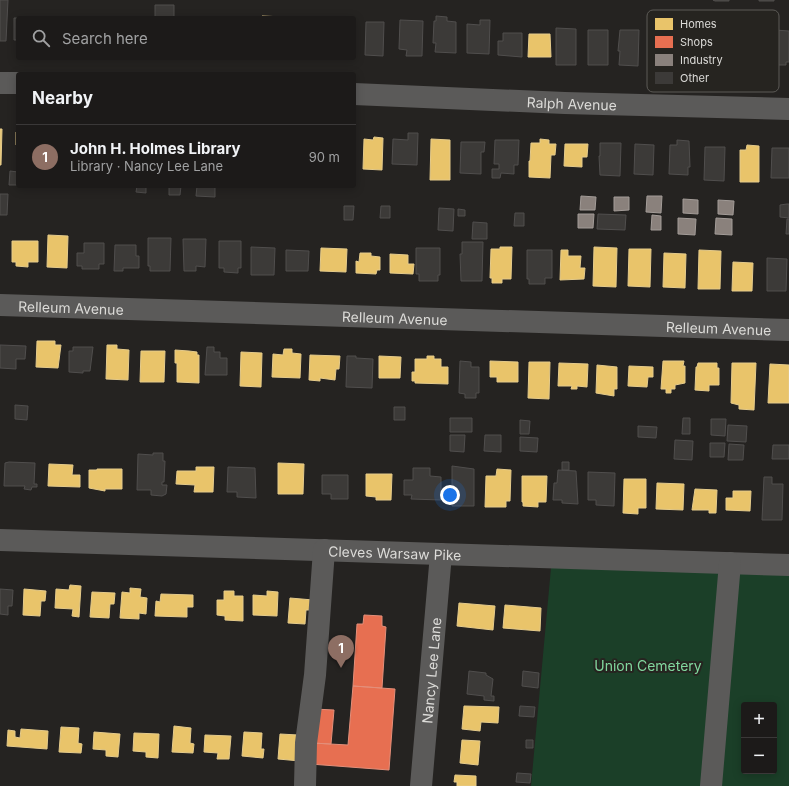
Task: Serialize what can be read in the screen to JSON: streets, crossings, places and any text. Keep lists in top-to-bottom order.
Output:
{
  "streets": {
    "street": [
      "Ralph Avenue",
      "Relleum Avenue",
      "Cleves Warsaw Pike",
      "Nancy Lee Lane"
    ]
  },
  "crossings": [
    ["Cleves Warsaw Pike", "Nancy Lee Lane"]
  ],
  "parks": ["Union Cemetery"],
  "legend": [
    "Homes",
    "Shops",
    "Industry",
    "Other"
  ],
  "page": {
    "search": "Search here",
    "heading": "Nearby",
    "list": [
      {
        "mark": "1",
        "name": "John H. Holmes Library",
        "note": "Library · Nancy Lee Lane",
        "value": "90 m"
      }
    ],
    "pins": "1",
    "map_buttons": ["+", "−"]
  }
}
